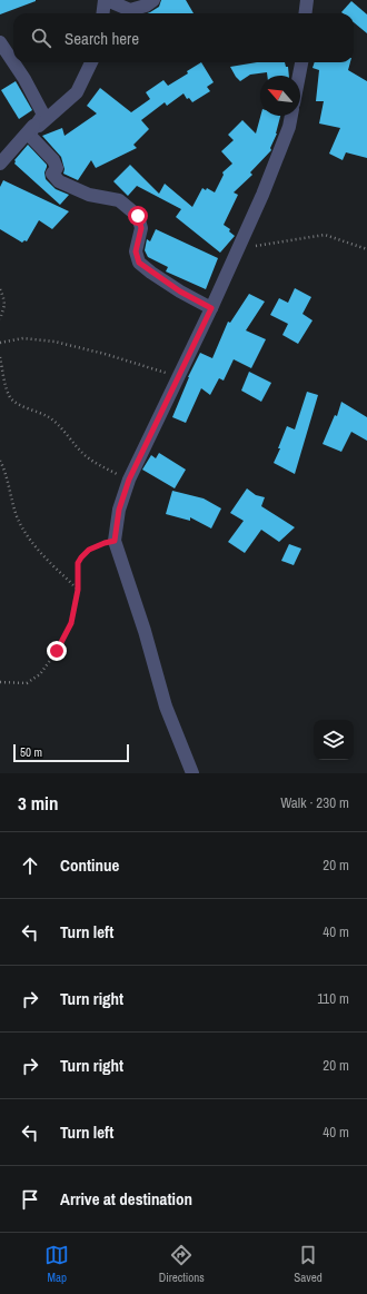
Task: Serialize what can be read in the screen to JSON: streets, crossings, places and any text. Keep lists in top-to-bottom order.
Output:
{
  "scale_bar": "50 m",
  "north": "top left",
  "page": {
    "search": "Search here",
    "scale": "50 m",
    "heading": ["3 min", "Walk · 230 m"],
    "list": [
      ["Continue", "20 m"],
      ["Turn left", "40 m"],
      ["Turn right", "110 m"],
      ["Turn right", "20 m"],
      ["Turn left", "40 m"],
      "Arrive at destination"
    ],
    "nav": ["Map", "Directions", "Saved"]
  }
}
